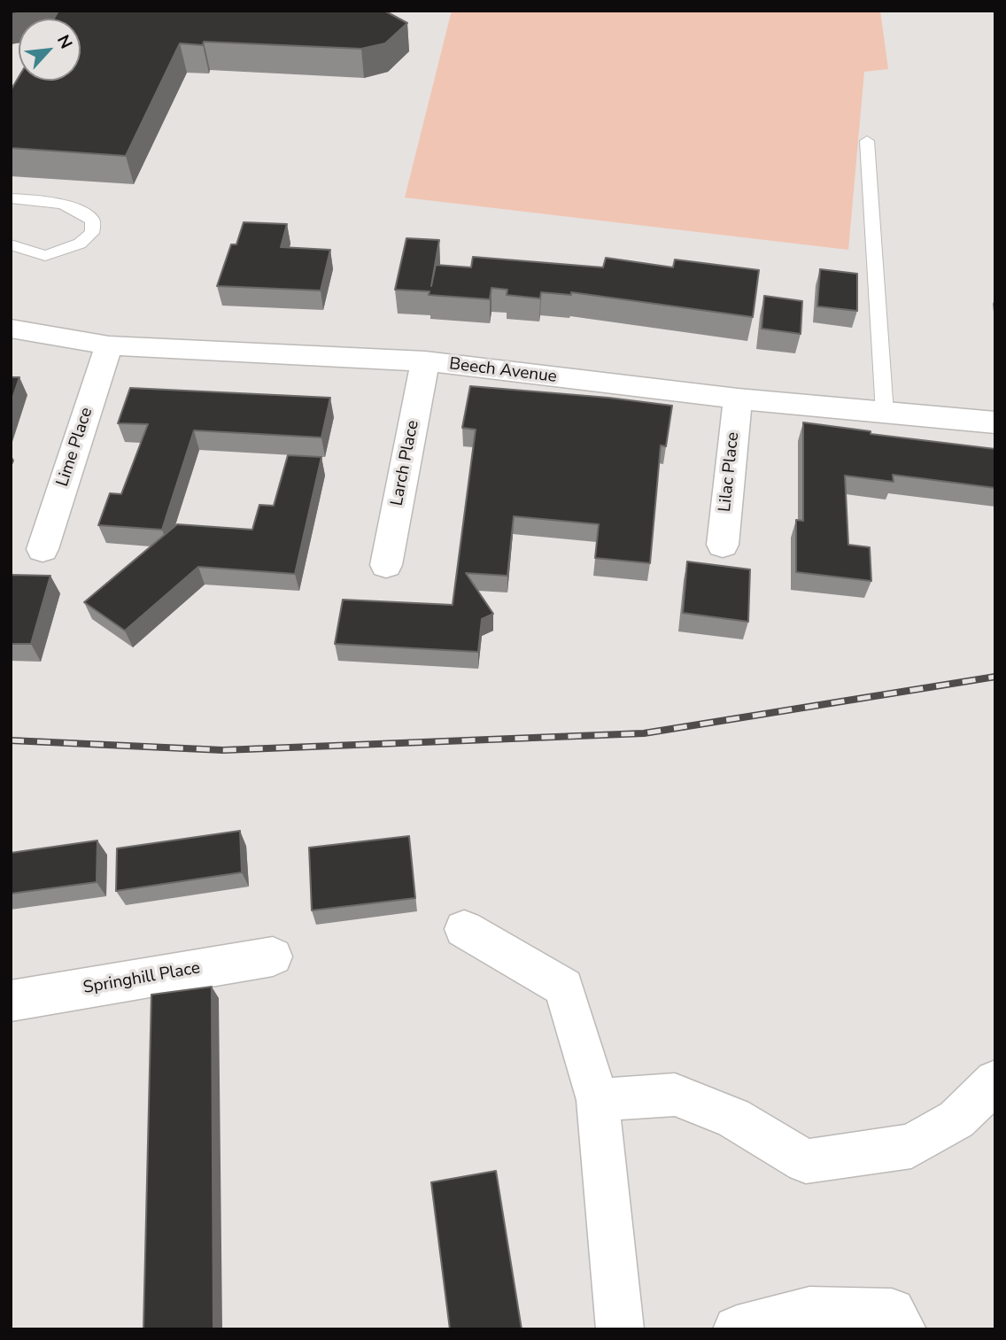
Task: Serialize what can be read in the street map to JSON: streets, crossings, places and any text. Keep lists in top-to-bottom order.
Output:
{
  "streets": {
    "street": [
      "Beech Avenue",
      "Lime Place",
      "Larch Place",
      "Lilac Place",
      "Springhill Place"
    ]
  },
  "crossings": [
    ["Beech Avenue", "Lime Place"],
    ["Beech Avenue", "Larch Place"],
    ["Beech Avenue", "Lilac Place"]
  ],
  "north": "top right"
}
